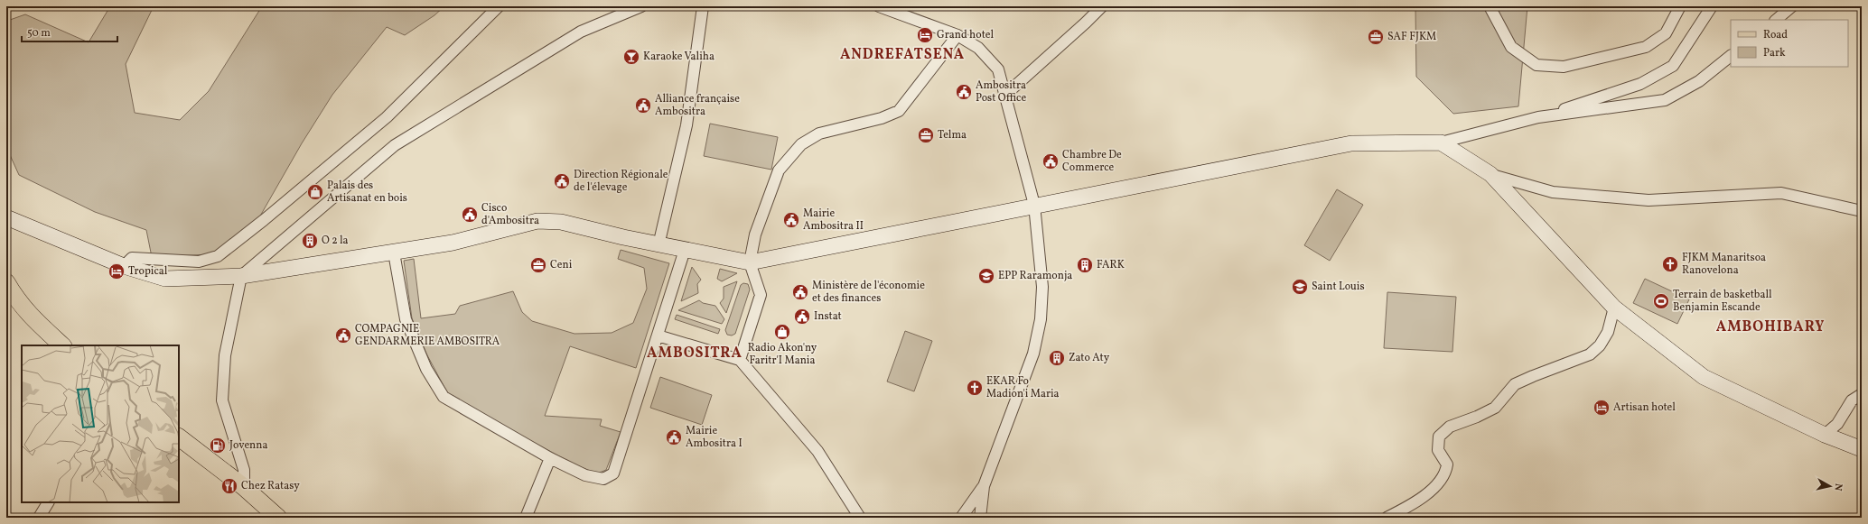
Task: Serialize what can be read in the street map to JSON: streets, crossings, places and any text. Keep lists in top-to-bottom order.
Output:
{
  "districts": ["ANDREFATSENA", "AMBOHIBARY", "AMBOSITRA"],
  "places": {
    "hotel": ["Grand hotel", "Tropical", "Artisan hotel"],
    "office": ["SAF FJKM", "Telma", "Ceni"],
    "bar": ["Karaoke Valiha"],
    "public building": [
      "Ambositra Post Office",
      "Alliance française Ambositra",
      "Chambre De Commerce",
      "Direction Régionale de l'élevage",
      "Cisco d'Ambositra",
      "Mairie Ambositra II",
      "Ministère de l'économie et des finances",
      "Instat",
      "COMPAGNIE GENDARMERIE AMBOSITRA",
      "Mairie Ambositra I"
    ],
    "shop": ["Palais des Artisanat en bois", "Radio Akon'ny Faritr'I Mania"],
    "building": ["O 2 la", "FARK", "Zato Aty"],
    "church": ["FJKM Manaritsoa Ranovelona", "EKAR Fo Madion'i Maria"],
    "school or university": ["EPP Raramonja", "Saint Louis"],
    "sports": ["Terrain de basketball Benjamin Escande"],
    "fuel station": ["Jovenna"],
    "restaurant": ["Chez Ratasy"]
  },
  "legend": ["Road", "Park"],
  "scale_bar": "50 m",
  "north": "right"
}
